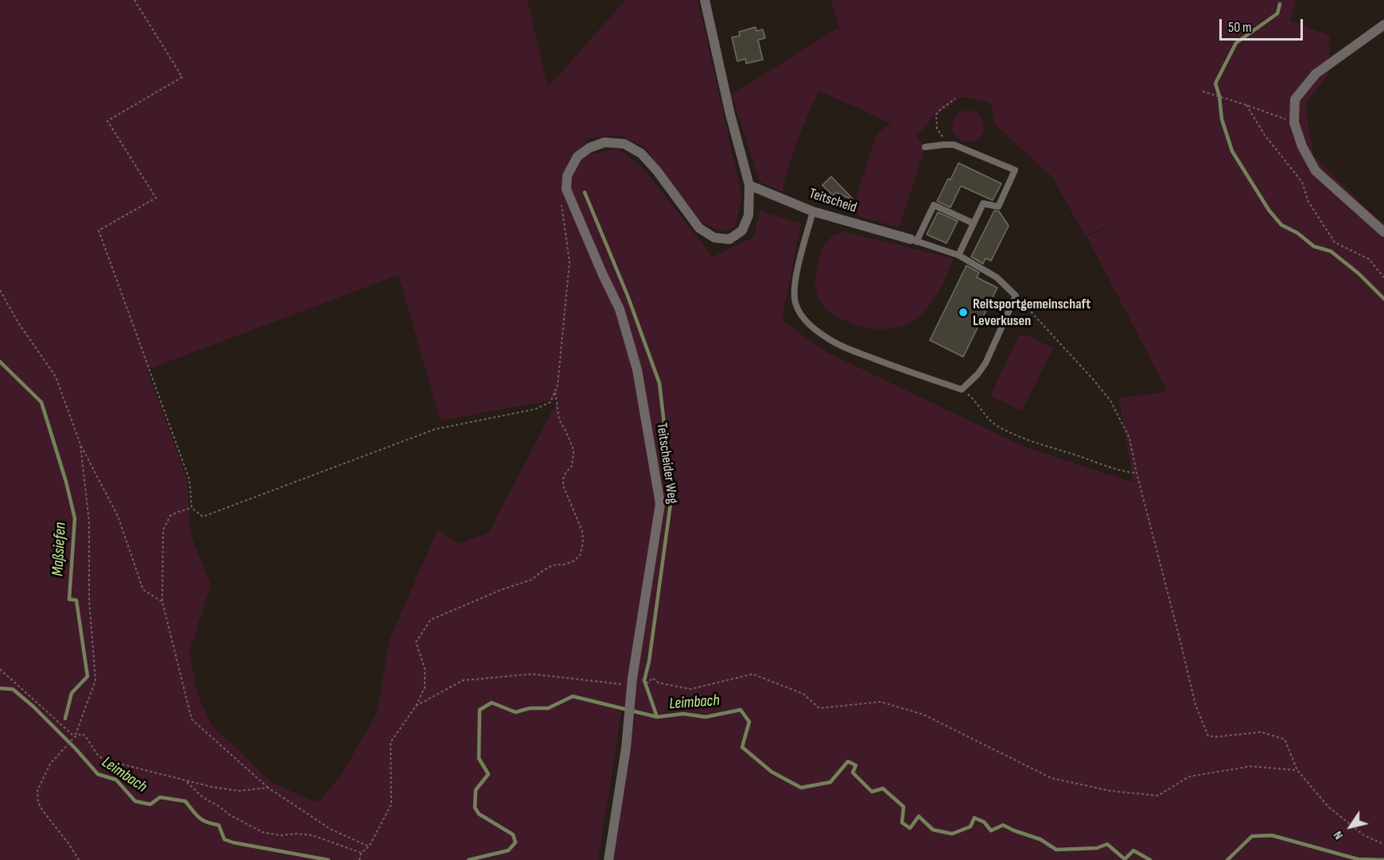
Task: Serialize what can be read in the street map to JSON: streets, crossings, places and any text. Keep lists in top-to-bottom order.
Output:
{
  "streets": {
    "street": ["Teitscheid", "Teitscheider Weg"]
  },
  "water": ["Maßsiefen", "Leimbach"],
  "places": ["Reitsportgemeinschaft Leverkusen"],
  "scale_bar": "50 m",
  "north": "bottom left"
}
